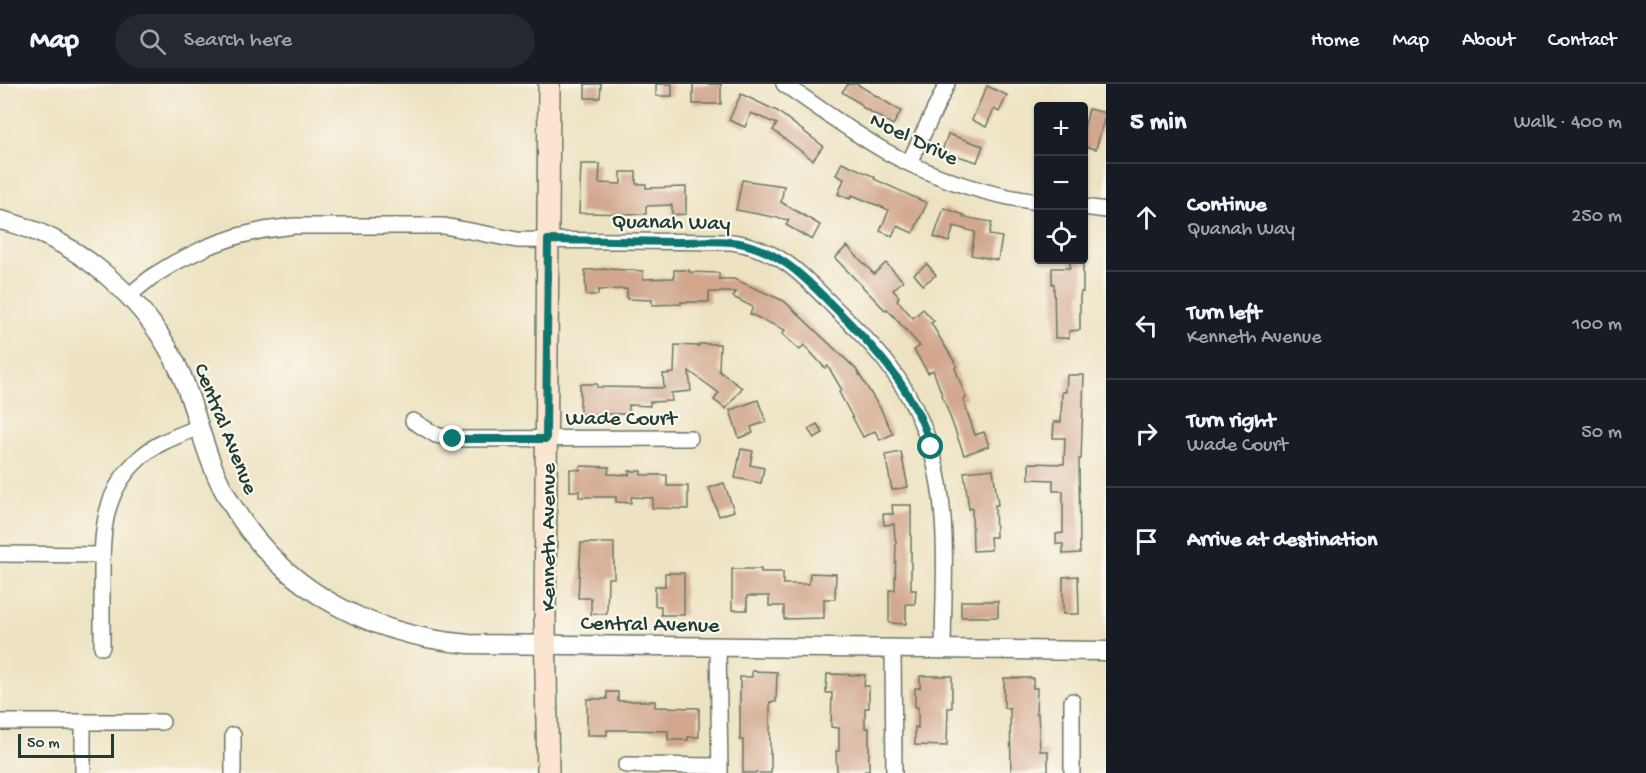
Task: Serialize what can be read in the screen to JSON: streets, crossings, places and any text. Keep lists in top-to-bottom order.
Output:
{
  "streets": {
    "main road": ["Kenneth Avenue"],
    "street": [
      "Noel Drive",
      "Quanah Way",
      "Wade Court",
      "Central Avenue"
    ]
  },
  "crossings": [
    ["Quanah Way", "Central Avenue"],
    ["Quanah Way", "Kenneth Avenue"],
    ["Wade Court", "Kenneth Avenue"],
    ["Central Avenue", "Kenneth Avenue"]
  ],
  "scale_bar": "50 m",
  "page": {
    "header": "Map",
    "search": "Search here",
    "nav": [
      "Home",
      "Map",
      "About",
      "Contact"
    ],
    "heading": ["5 min", "Walk · 400 m"],
    "map_buttons": ["+", "−"],
    "list": [
      ["Continue", "Quanah Way", "250 m"],
      ["Turn left", "Kenneth Avenue", "100 m"],
      ["Turn right", "Wade Court", "50 m"],
      "Arrive at destination"
    ],
    "scale": "50 m"
  }
}
